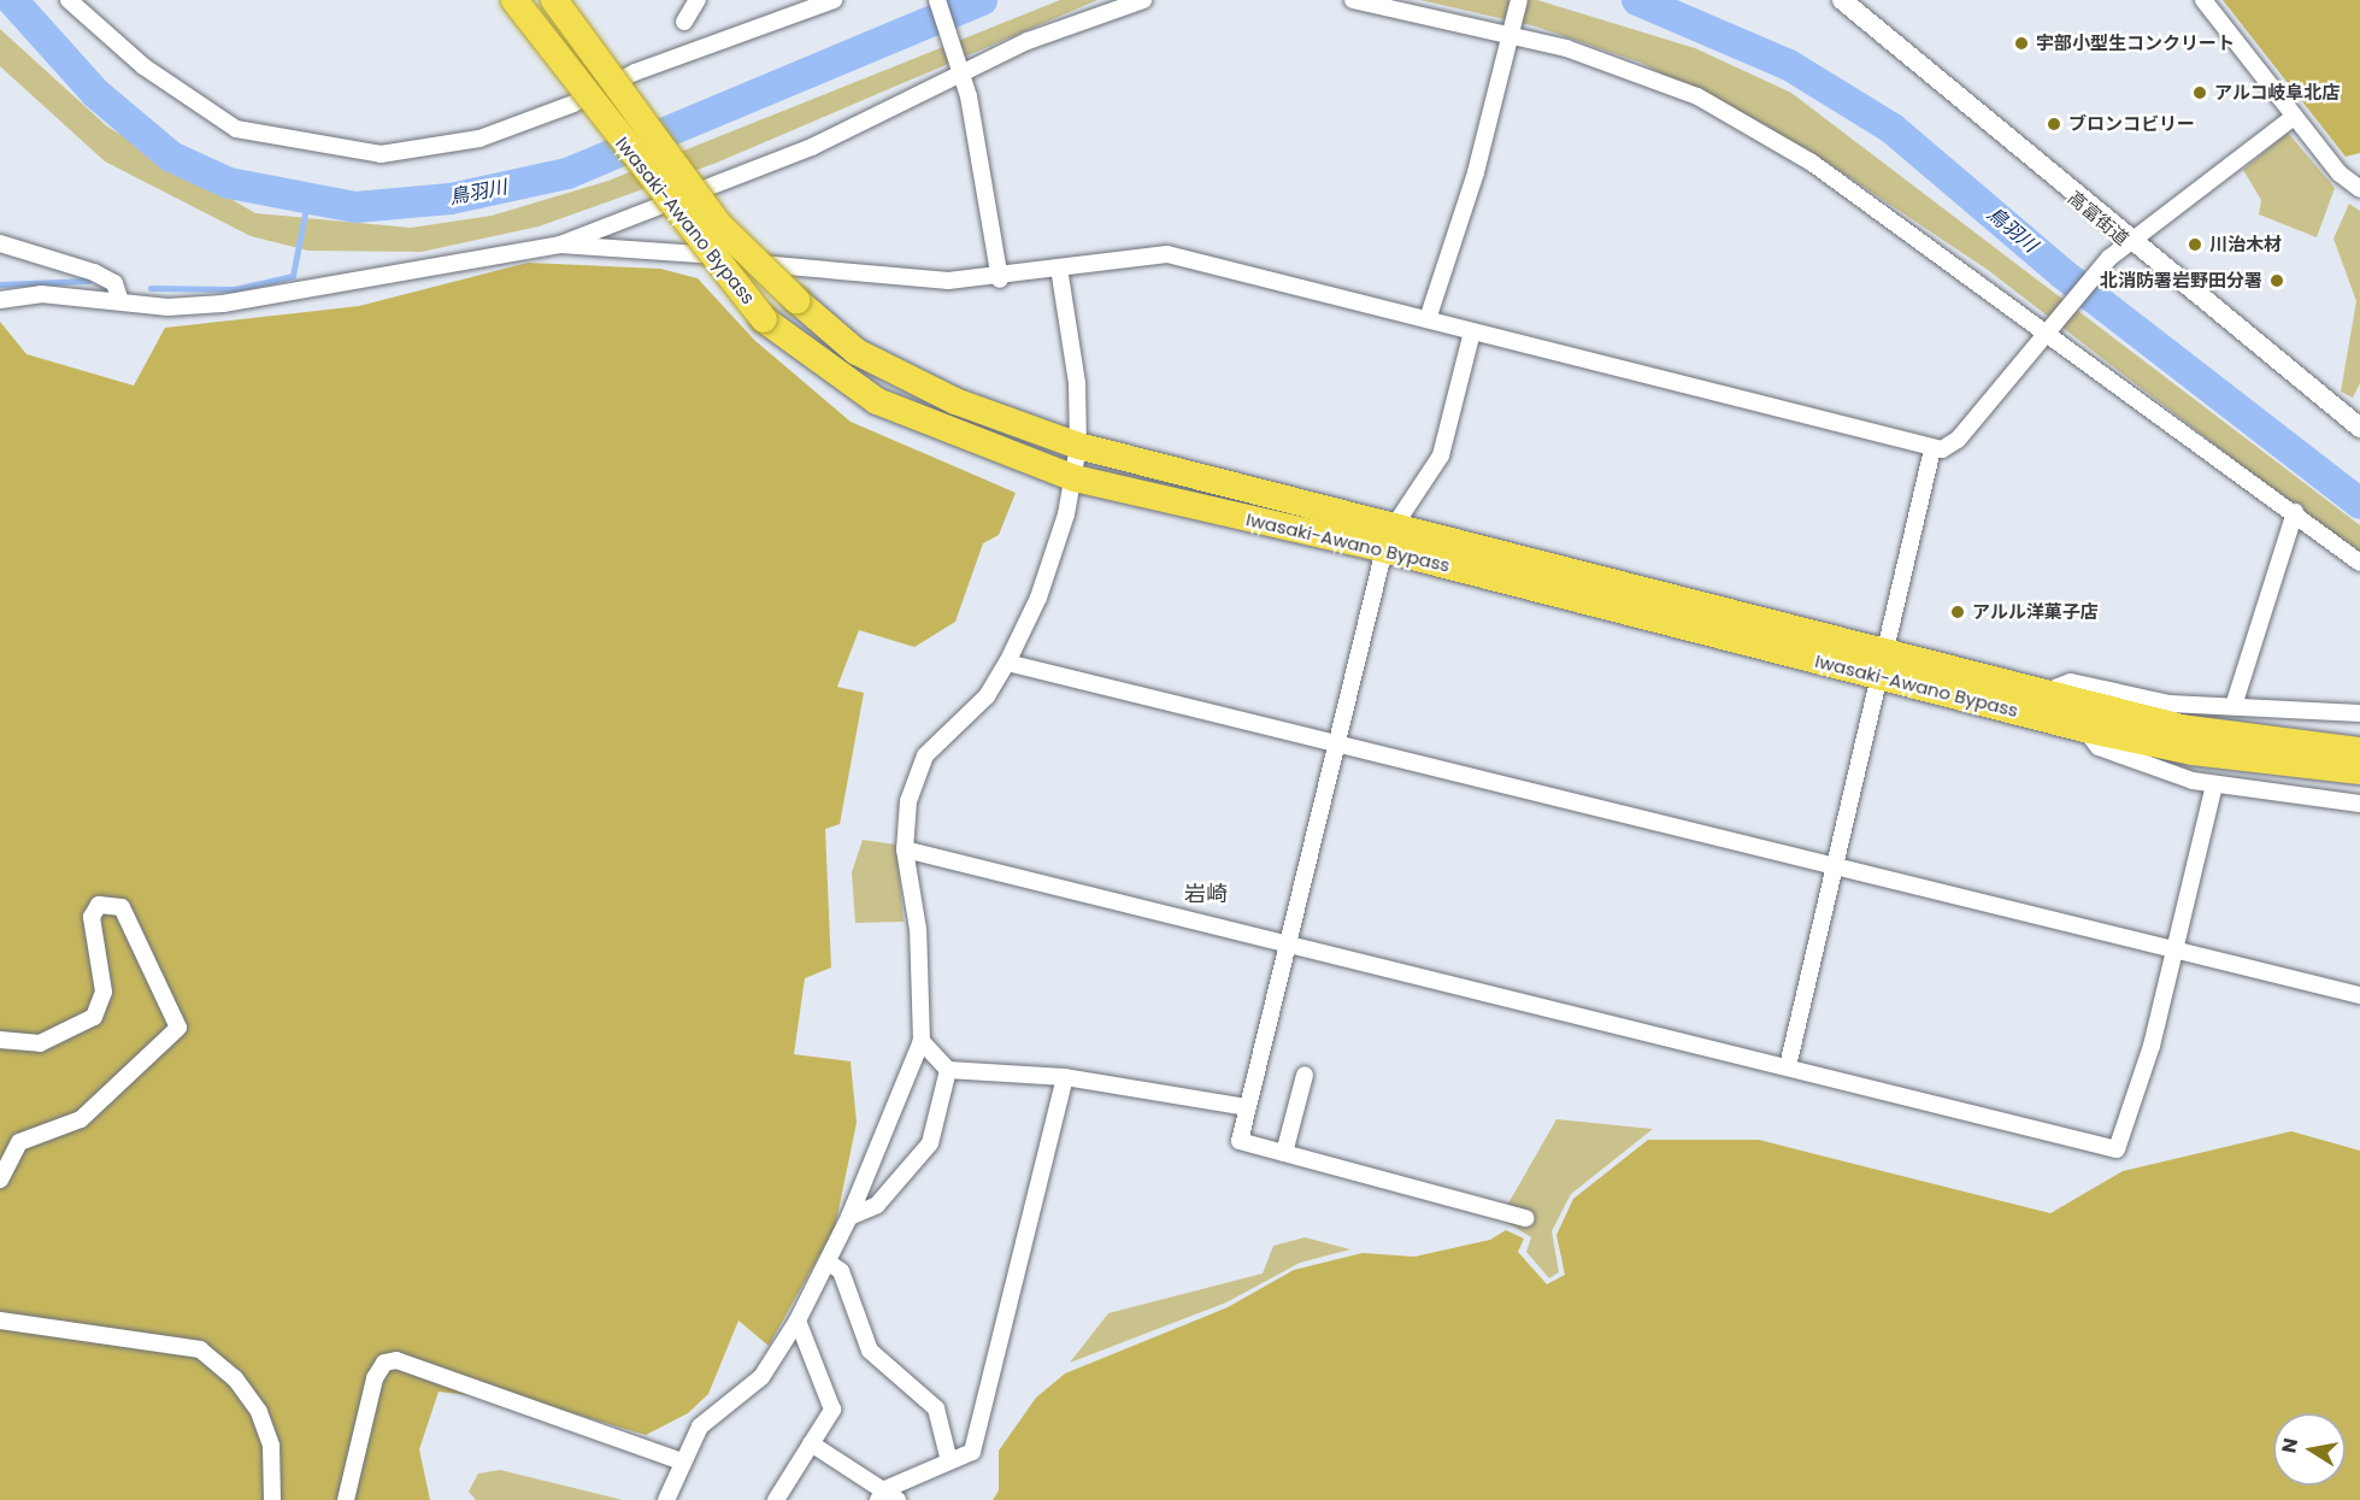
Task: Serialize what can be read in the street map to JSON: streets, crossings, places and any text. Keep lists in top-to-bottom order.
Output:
{
  "streets": {
    "highway": ["Iwasaki-Awano Bypass"],
    "street": ["高富街道"]
  },
  "districts": ["岩崎"],
  "water": ["鳥羽川"],
  "places": [
    "宇部小型生コンクリート",
    "アルコ岐阜北店",
    "ブロンコビリー",
    "川治木材",
    "北消防署岩野田分署",
    "アルル洋菓子店"
  ],
  "north": "left"
}
